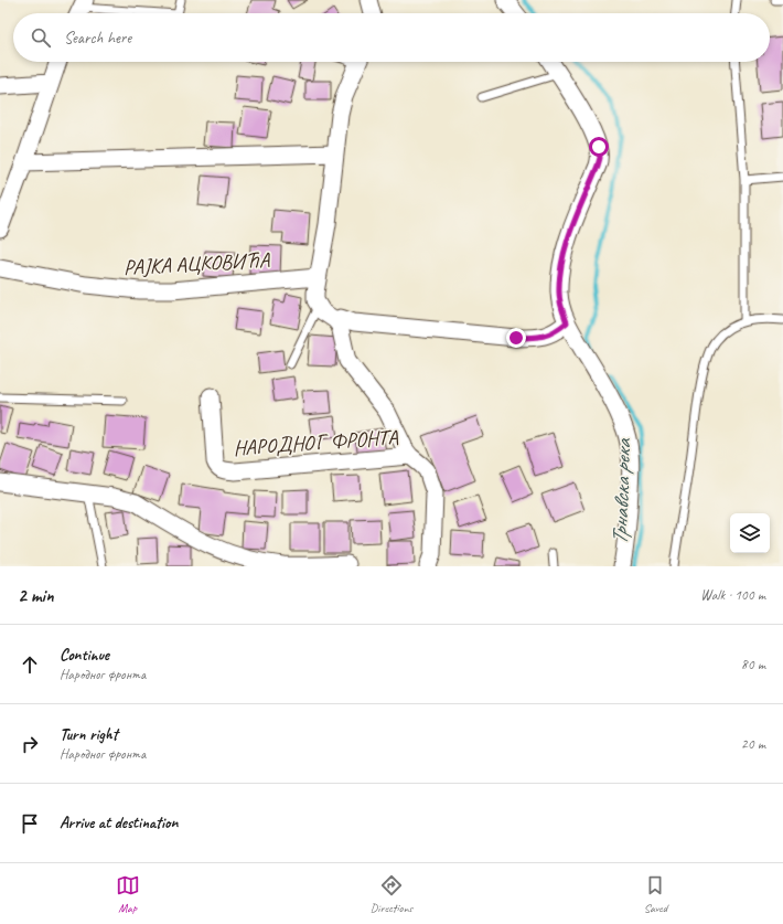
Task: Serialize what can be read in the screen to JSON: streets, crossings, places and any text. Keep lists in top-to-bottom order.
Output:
{
  "streets": {
    "street": ["РАЈКА АЦКОВИЋА", "НАРОДНОГ ФРОНТА"]
  },
  "water": ["Трнавска река"],
  "page": {
    "search": "Search here",
    "heading": ["2 min", "Walk · 100 m"],
    "list": [
      ["Continue", "Народног фронта", "80 m"],
      ["Turn right", "Народног фронта", "20 m"],
      "Arrive at destination"
    ],
    "nav": ["Map", "Directions", "Saved"]
  }
}
